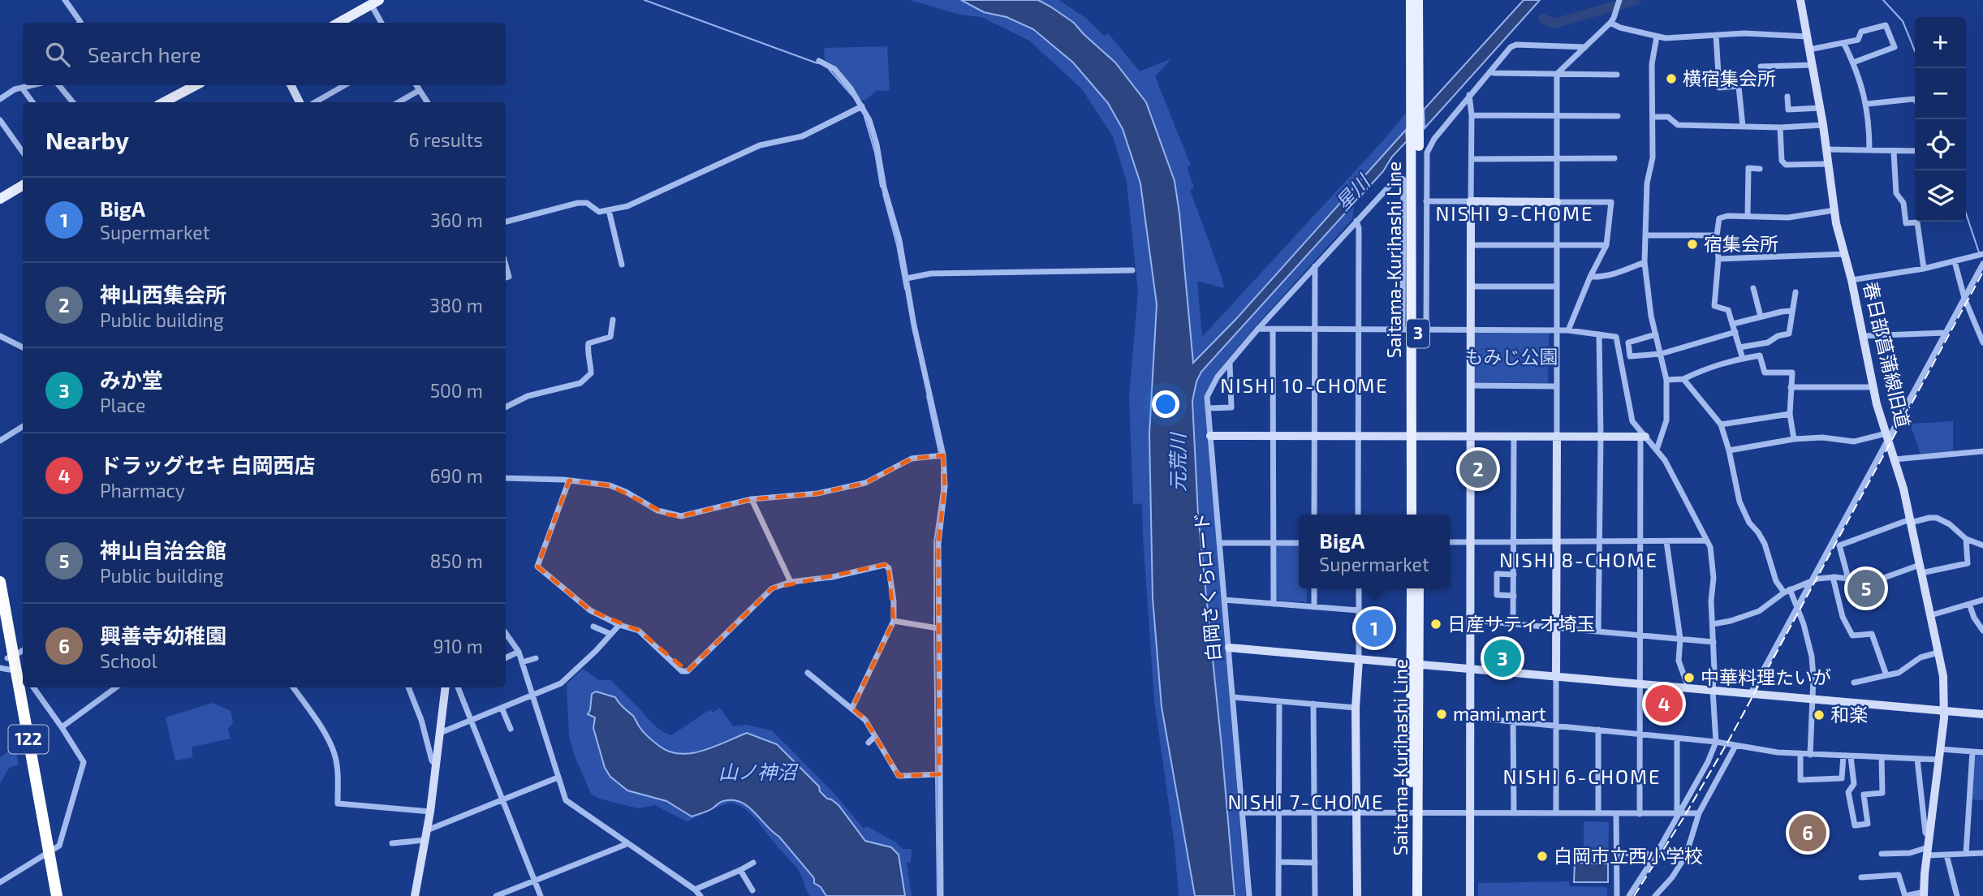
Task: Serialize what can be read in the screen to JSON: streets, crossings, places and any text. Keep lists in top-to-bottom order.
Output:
{
  "streets": {
    "highway": ["122"],
    "main road": ["Saitama-Kurihashi Line", "3"],
    "street": ["春日部菖蒲線旧道", "白岡さくらロード"]
  },
  "crossings": [
    ["Saitama-Kurihashi Line", "白岡さくらロード"]
  ],
  "districts": [
    "NISHI 9-CHOME",
    "NISHI 10-CHOME",
    "NISHI 8-CHOME",
    "NISHI 6-CHOME",
    "NISHI 7-CHOME"
  ],
  "water": ["星川", "元荒川", "山ノ神沼"],
  "parks": ["もみじ公園"],
  "places": [
    "横宿集会所",
    "宿集会所",
    "日産サティオ埼玉",
    "中華料理たいが",
    "mami mart",
    "和楽",
    "白岡市立西小学校"
  ],
  "page": {
    "map_buttons": ["+", "−"],
    "search": "Search here",
    "heading": ["Nearby", "6 results"],
    "list": [
      {
        "mark": "1",
        "name": "BigA",
        "note": "Supermarket",
        "value": "360 m"
      },
      {
        "mark": "2",
        "name": "神山西集会所",
        "note": "Public building",
        "value": "380 m"
      },
      {
        "mark": "3",
        "name": "みか堂",
        "note": "Place",
        "value": "500 m"
      },
      {
        "mark": "4",
        "name": "ドラッグセキ 白岡西店",
        "note": "Pharmacy",
        "value": "690 m"
      },
      {
        "mark": "5",
        "name": "神山自治会館",
        "note": "Public building",
        "value": "850 m"
      },
      {
        "mark": "6",
        "name": "興善寺幼稚園",
        "note": "School",
        "value": "910 m"
      }
    ],
    "pins": [
      "2",
      "5",
      "1",
      "3",
      "4",
      "6"
    ],
    "popup": ["BigA", "Supermarket"]
  }
}
